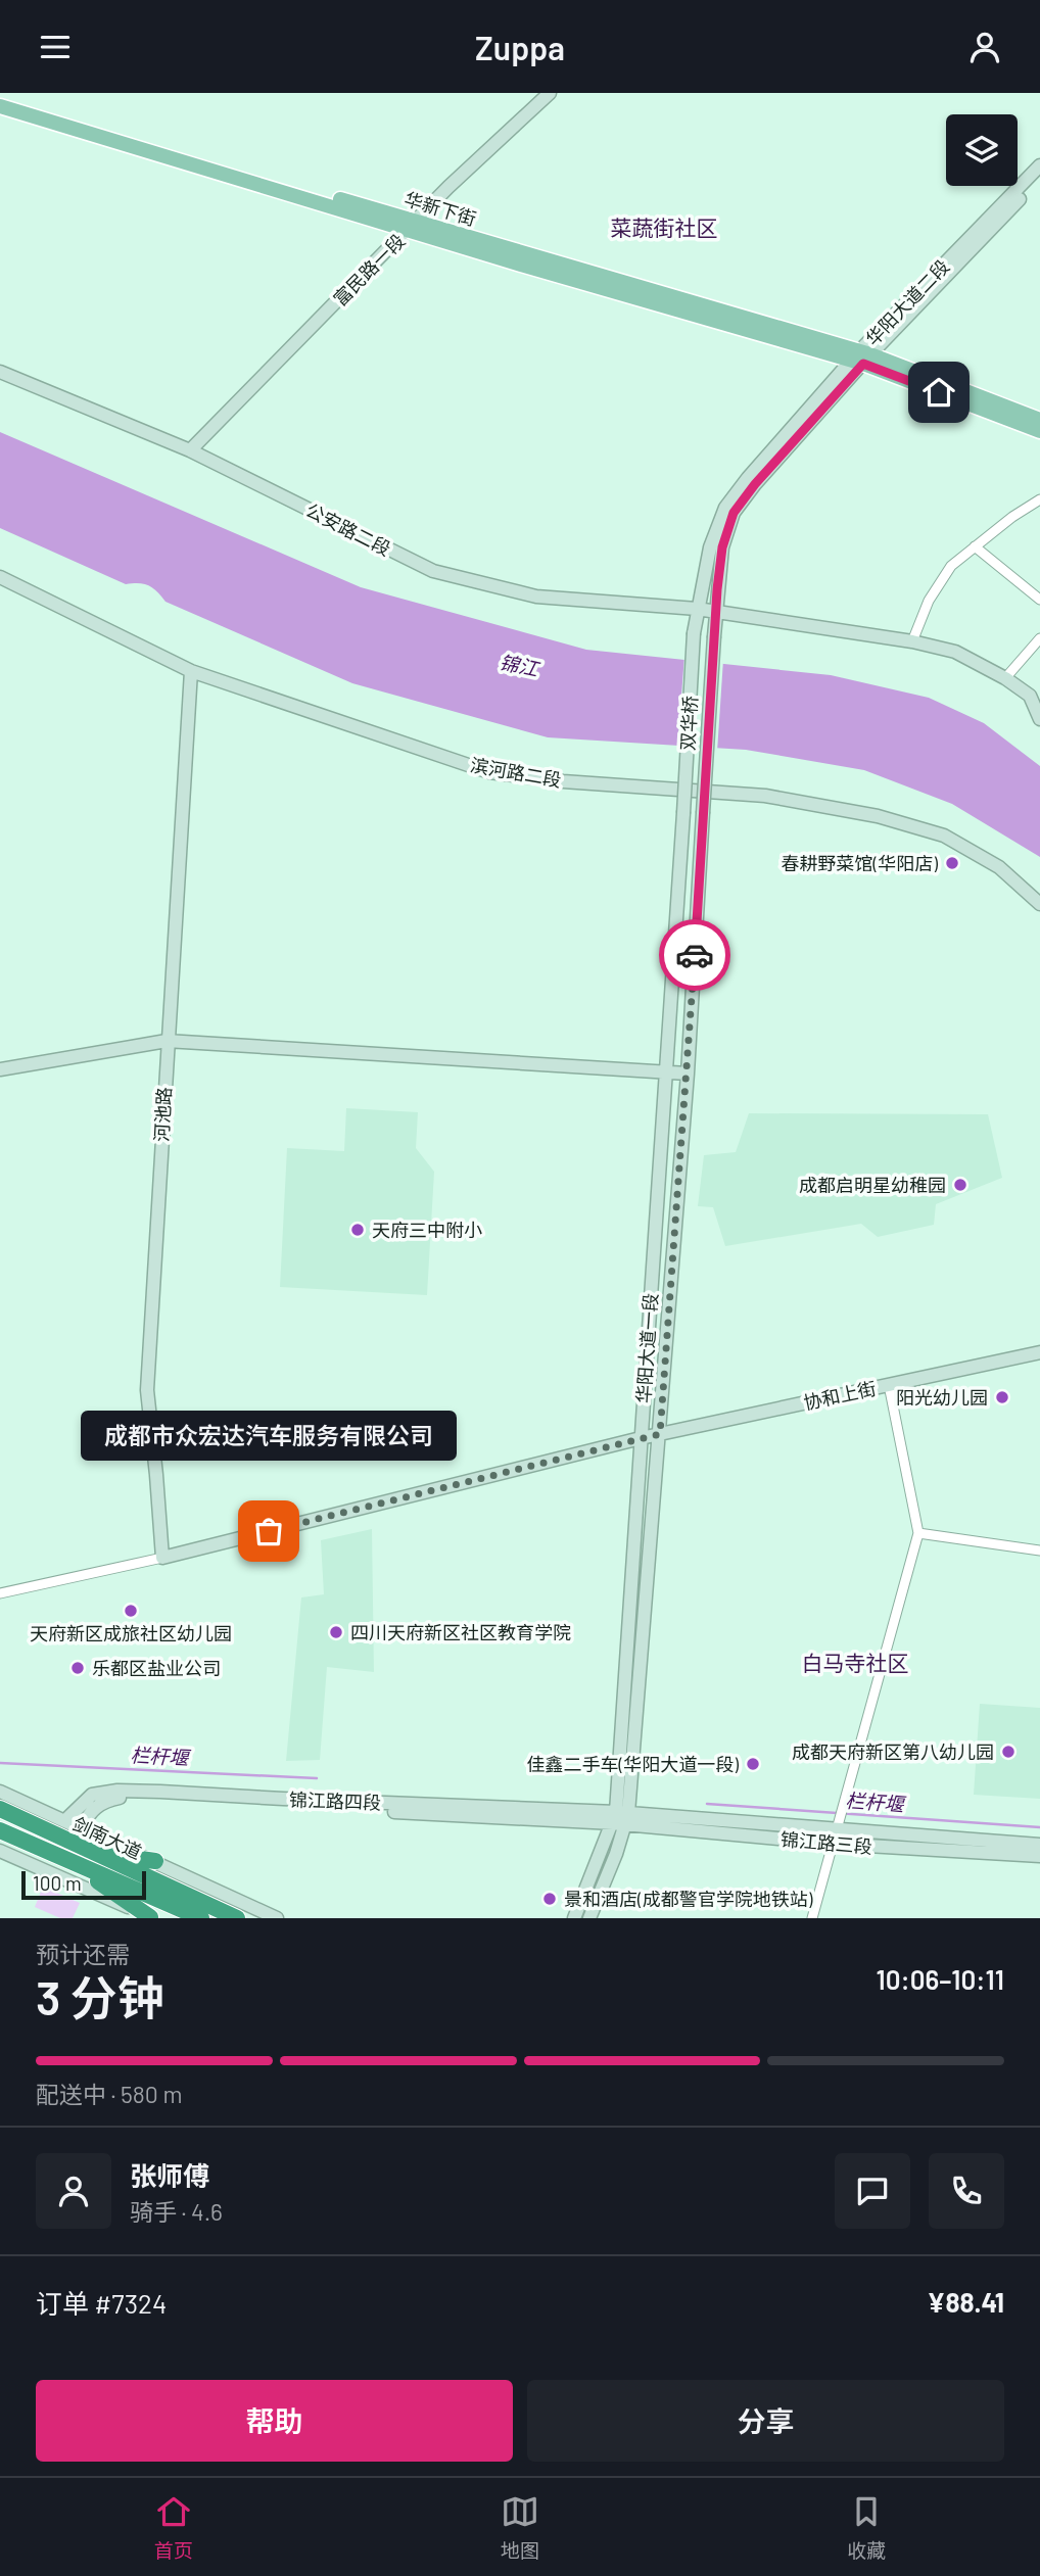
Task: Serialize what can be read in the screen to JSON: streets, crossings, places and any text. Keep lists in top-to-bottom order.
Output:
{
  "streets": {
    "highway": ["剑南大道"],
    "main road": [
      "华新下街",
      "富民路一段",
      "华阳大道二段",
      "公安路二段",
      "双华桥",
      "滨河路二段",
      "河池路",
      "华阳大道一段",
      "协和上街",
      "锦江路四段",
      "锦江路三段"
    ]
  },
  "crossings": [
    ["华新下街", "富民路一段"],
    ["富民路一段", "公安路二段"],
    ["华阳大道二段", "公安路二段"],
    ["华阳大道二段", "双华桥"],
    ["华阳大道二段", "华阳大道一段"],
    ["双华桥", "华阳大道一段"],
    ["滨河路二段", "河池路"],
    ["河池路", "协和上街"],
    ["华阳大道一段", "协和上街"],
    ["华阳大道一段", "锦江路四段"],
    ["华阳大道一段", "锦江路三段"],
    ["锦江路四段", "锦江路三段"]
  ],
  "districts": ["菜蔬街社区", "白马寺社区"],
  "water": ["锦江", "栏杆堰"],
  "places": [
    "春耕野菜馆(华阳店)",
    "成都启明星幼稚园",
    "天府三中附小",
    "阳光幼儿园",
    "成都市众宏达汽车服务有限公司",
    "天府新区成旅社区幼儿园",
    "四川天府新区社区教育学院",
    "乐都区盐业公司",
    "成都天府新区第八幼儿园",
    "佳鑫二手车(华阳大道一段)",
    "景和酒店(成都警官学院地铁站)"
  ],
  "scale_bar": "100 m",
  "page": {
    "header": "Zuppa",
    "bubble": "成都市众宏达汽车服务有限公司",
    "scale": "100 m",
    "heading": ["3 分钟", "预计还需", "10:06–10:11"],
    "panel": [
      "张师傅",
      "骑手 · 4.6",
      "订单 #7324",
      "¥88.41"
    ],
    "bar": "配送中 · 580 m",
    "buttons": ["帮助", "分享"],
    "tabs": ["首页", "地图", "收藏"]
  }
}
